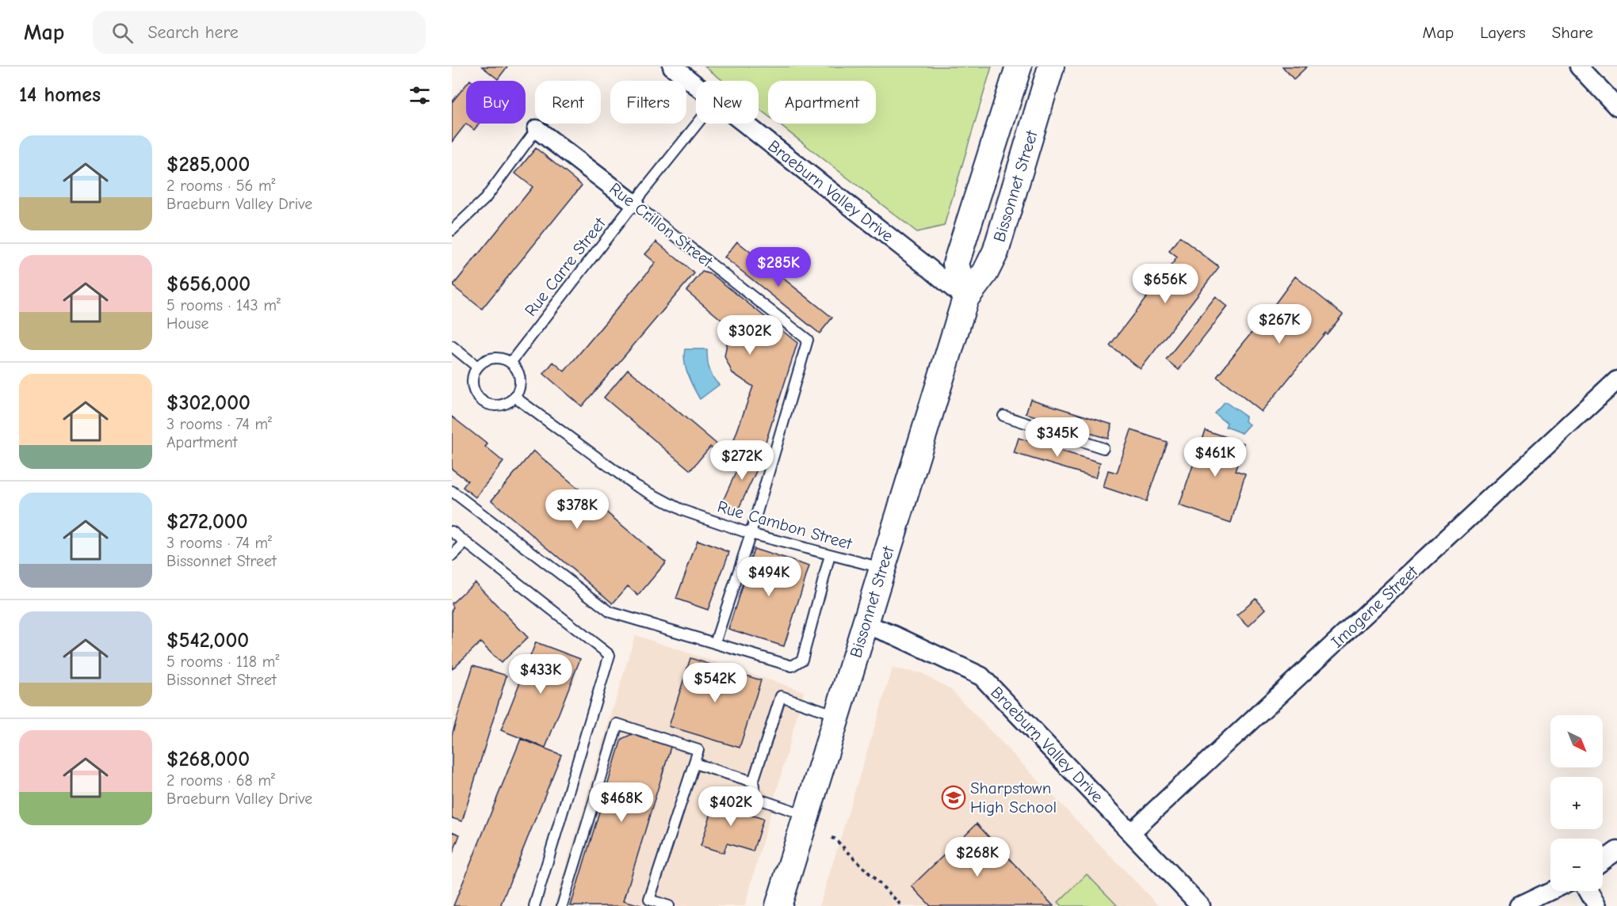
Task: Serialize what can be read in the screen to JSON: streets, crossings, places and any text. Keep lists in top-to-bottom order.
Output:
{
  "streets": {
    "main road": ["Bissonnet Street"],
    "street": ["Braeburn Valley Drive", "Rue Crillon Street", "Imogene Street"],
    "lane": ["Rue Carre Street", "Rue Cambon Street"]
  },
  "crossings": [
    ["Bissonnet Street", "Braeburn Valley Drive"],
    ["Bissonnet Street", "Rue Cambon Street"],
    ["Braeburn Valley Drive", "Imogene Street"],
    ["Rue Crillon Street", "Rue Carre Street"],
    ["Rue Crillon Street", "Rue Cambon Street"],
    ["Rue Carre Street", "Rue Cambon Street"]
  ],
  "places": {
    "school or university": ["Sharpstown High School"]
  },
  "north": "bottom right",
  "page": {
    "header": "Map",
    "search": "Search here",
    "nav": ["Map", "Layers", "Share"],
    "heading": "14 homes",
    "chip": [
      "Buy",
      "Rent",
      "Filters",
      "New",
      "Apartment"
    ],
    "list": [
      {
        "name": "$285,000",
        "note": "2 rooms · 56 m² · Braeburn Valley Drive"
      },
      {
        "name": "$656,000",
        "note": "5 rooms · 143 m² · House"
      },
      {
        "name": "$302,000",
        "note": "3 rooms · 74 m² · Apartment"
      },
      {
        "name": "$272,000",
        "note": "3 rooms · 74 m² · Bissonnet Street"
      },
      {
        "name": "$542,000",
        "note": "5 rooms · 118 m² · Bissonnet Street"
      },
      {
        "name": "$268,000",
        "note": "2 rooms · 68 m² · Braeburn Valley Drive"
      }
    ],
    "price": [
      "$285K",
      "$656K",
      "$267K",
      "$302K",
      "$345K",
      "$461K",
      "$272K",
      "$378K",
      "$494K",
      "$433K",
      "$542K",
      "$468K",
      "$402K",
      "$268K"
    ],
    "map_buttons": ["+", "−"]
  }
}
